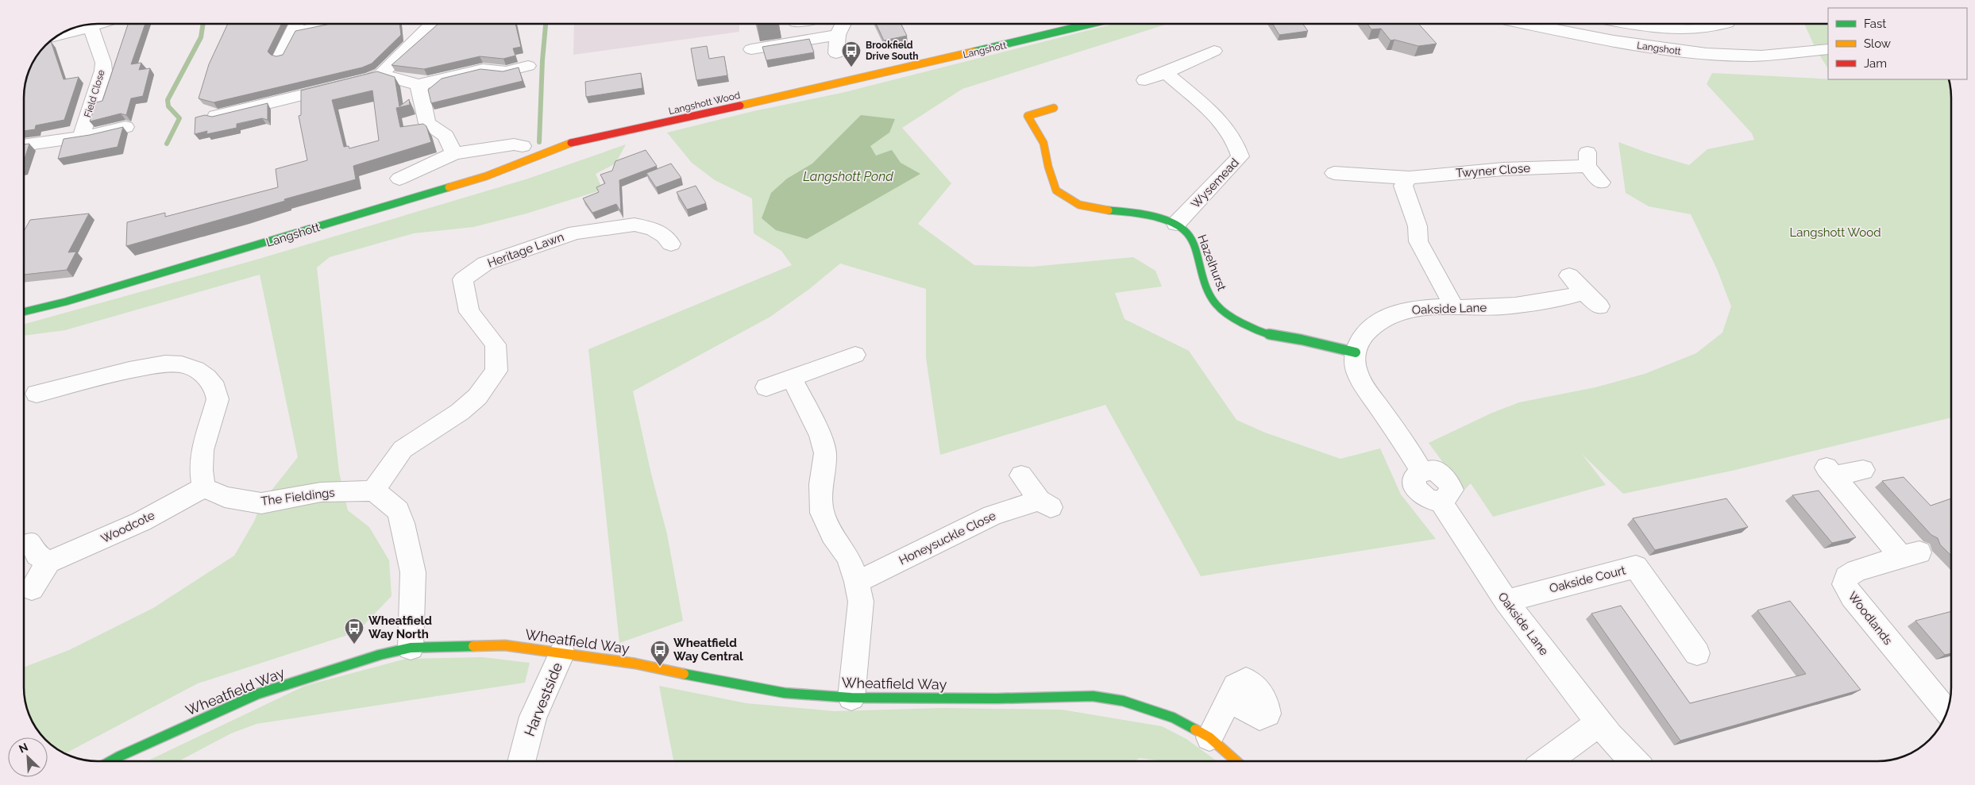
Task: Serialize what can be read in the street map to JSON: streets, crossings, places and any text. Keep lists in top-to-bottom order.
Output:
{
  "streets": {
    "street": [
      "Langshott",
      "Field Close",
      "Langshott Wood",
      "Twyner Close",
      "Wysemead",
      "Heritage Lawn",
      "Hazelhurst",
      "Oakside Lane",
      "The Fieldings",
      "Woodcote",
      "Honeysuckle Close",
      "Oakside Court",
      "Woodlands",
      "Wheatfield Way",
      "Harvestside"
    ]
  },
  "crossings": [
    ["Langshott", "Langshott Wood"],
    ["Wysemead", "Hazelhurst"],
    ["Heritage Lawn", "The Fieldings"],
    ["Hazelhurst", "Oakside Lane"],
    ["Oakside Lane", "Oakside Court"],
    ["The Fieldings", "Woodcote"],
    ["Wheatfield Way", "Harvestside"]
  ],
  "water": ["Langshott Pond"],
  "parks": ["Langshott Wood"],
  "places": {
    "bus stop": ["Brookfield Drive South", "Wheatfield Way North", "Wheatfield Way Central"]
  },
  "legend": ["Fast", "Slow", "Jam"],
  "north": "top left"
}
